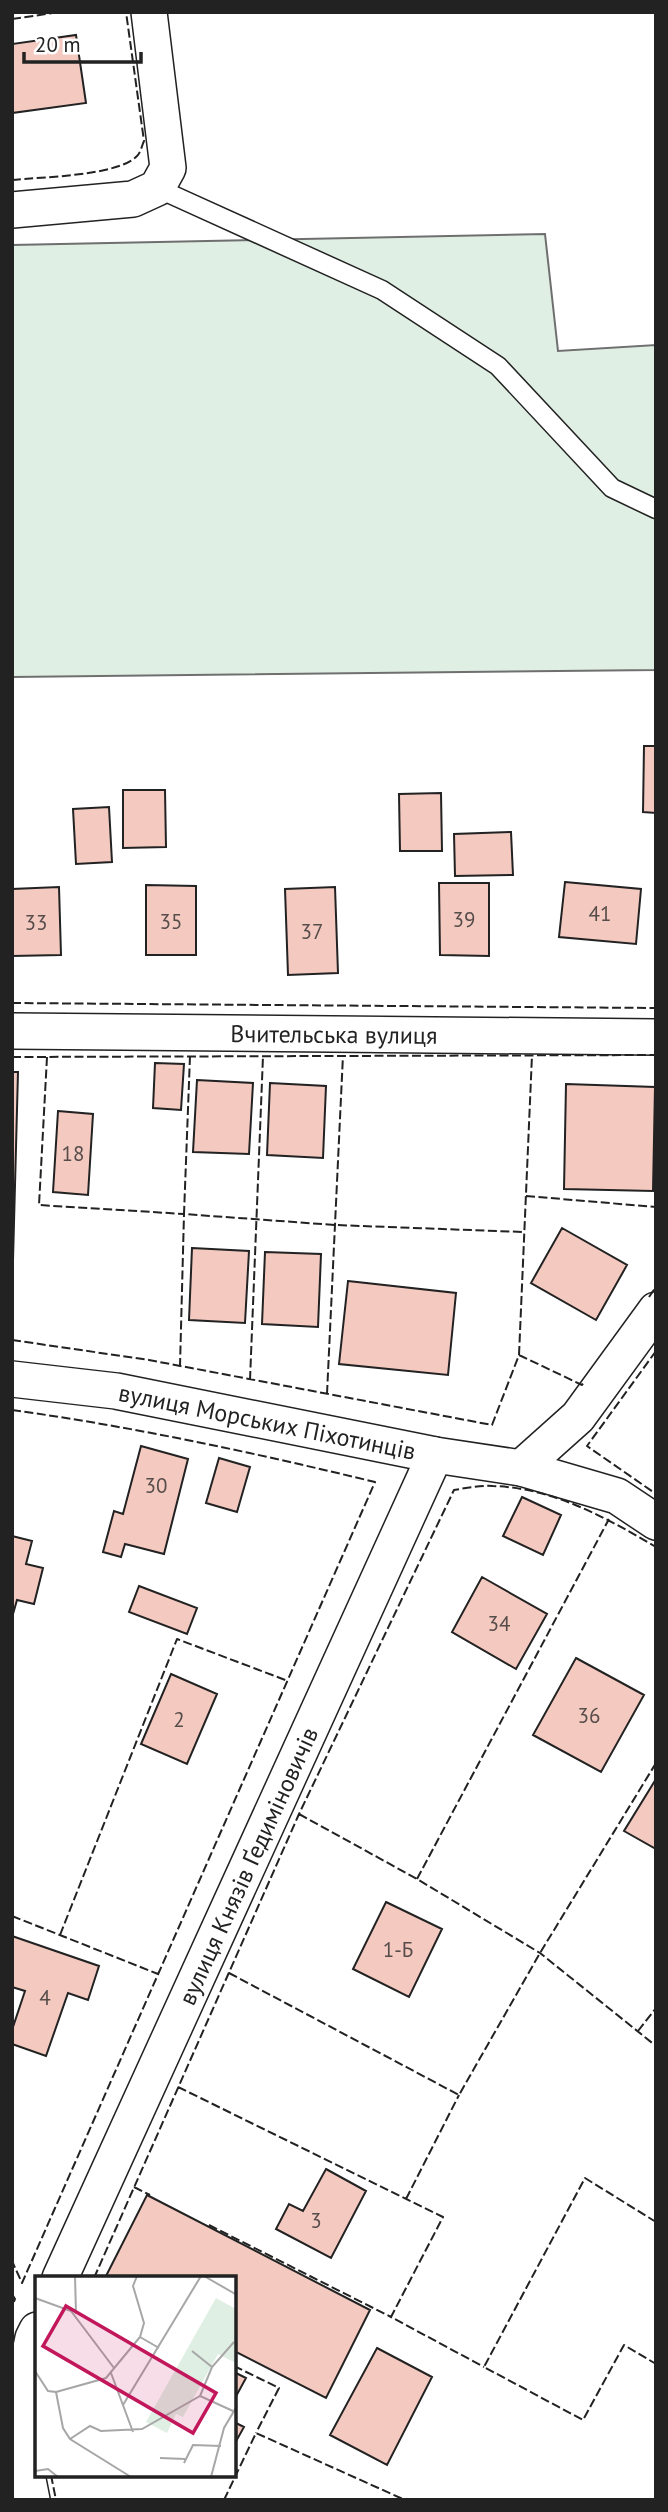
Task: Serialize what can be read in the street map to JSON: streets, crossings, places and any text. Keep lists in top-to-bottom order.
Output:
{
  "streets": {
    "street": ["Вчительська вулиця", "вулиця Морських Піхотинців", "вулиця Князів Ґедиміновичів"]
  },
  "crossings": [
    ["вулиця Морських Піхотинців", "вулиця Князів Ґедиміновичів"]
  ],
  "house_numbers": [
    "41",
    "39",
    "35",
    "33",
    "37",
    "18",
    "30",
    "34",
    "36",
    "2",
    "1-Б",
    "4",
    "3"
  ],
  "scale_bar": "20 m"
}
